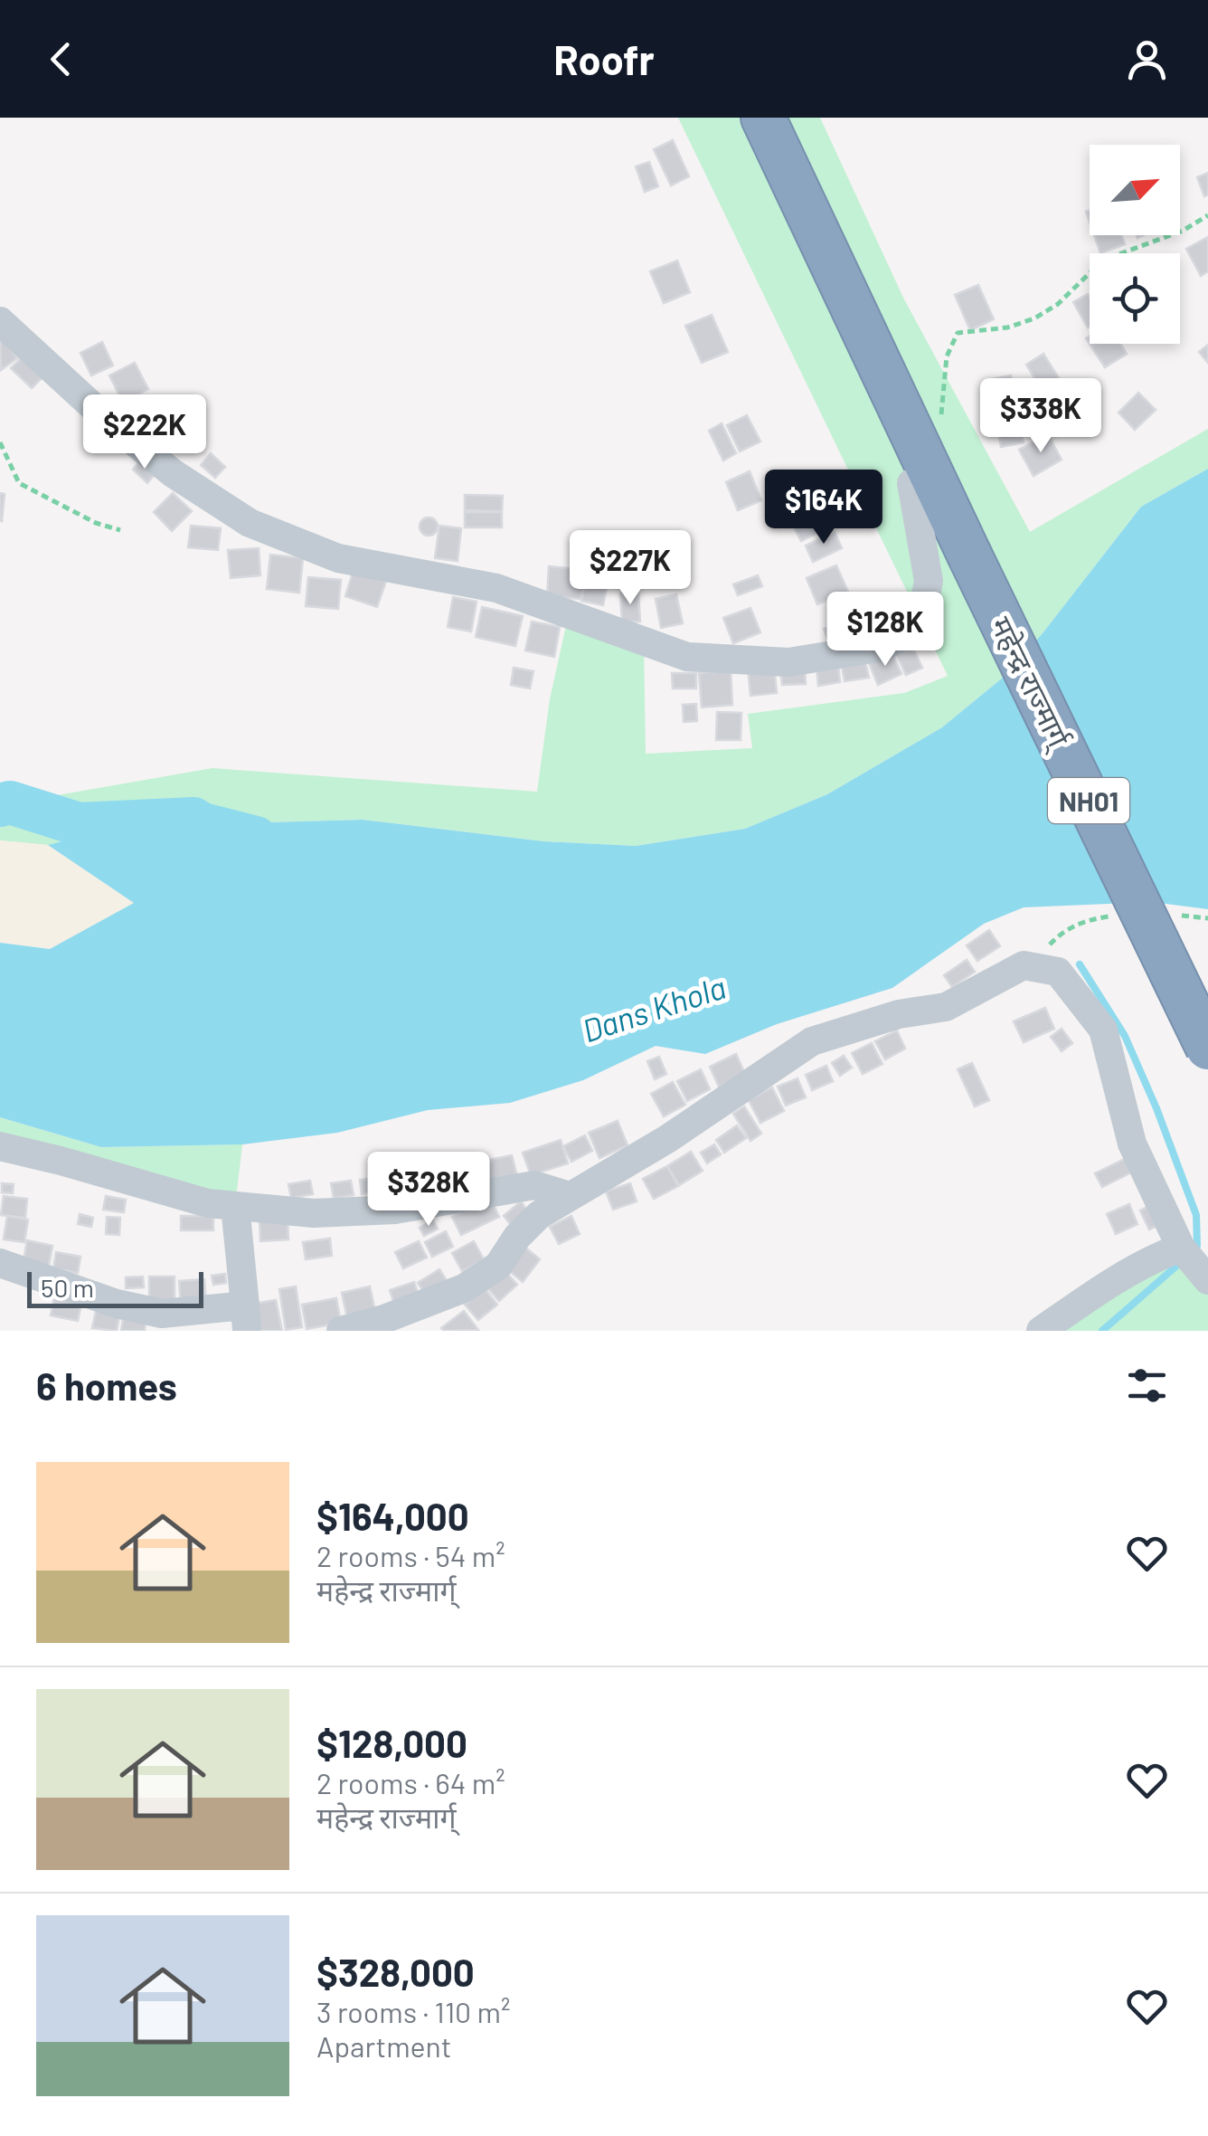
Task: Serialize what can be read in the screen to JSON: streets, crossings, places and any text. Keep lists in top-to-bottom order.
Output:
{
  "streets": {
    "highway": ["महेन्द्र राज्मार्ग्", "NH01"]
  },
  "water": ["Dans Khola"],
  "scale_bar": "50 m",
  "north": "top right",
  "page": {
    "header": "Roofr",
    "price": [
      "$338K",
      "$222K",
      "$164K",
      "$227K",
      "$128K",
      "$328K"
    ],
    "scale": "50 m",
    "heading": "6 homes",
    "list": [
      {
        "name": "$164,000",
        "note": "2 rooms · 54 m² · महेन्द्र राज्मार्ग्"
      },
      {
        "name": "$128,000",
        "note": "2 rooms · 64 m² · महेन्द्र राज्मार्ग्"
      },
      {
        "name": "$328,000",
        "note": "3 rooms · 110 m² · Apartment"
      }
    ]
  }
}
